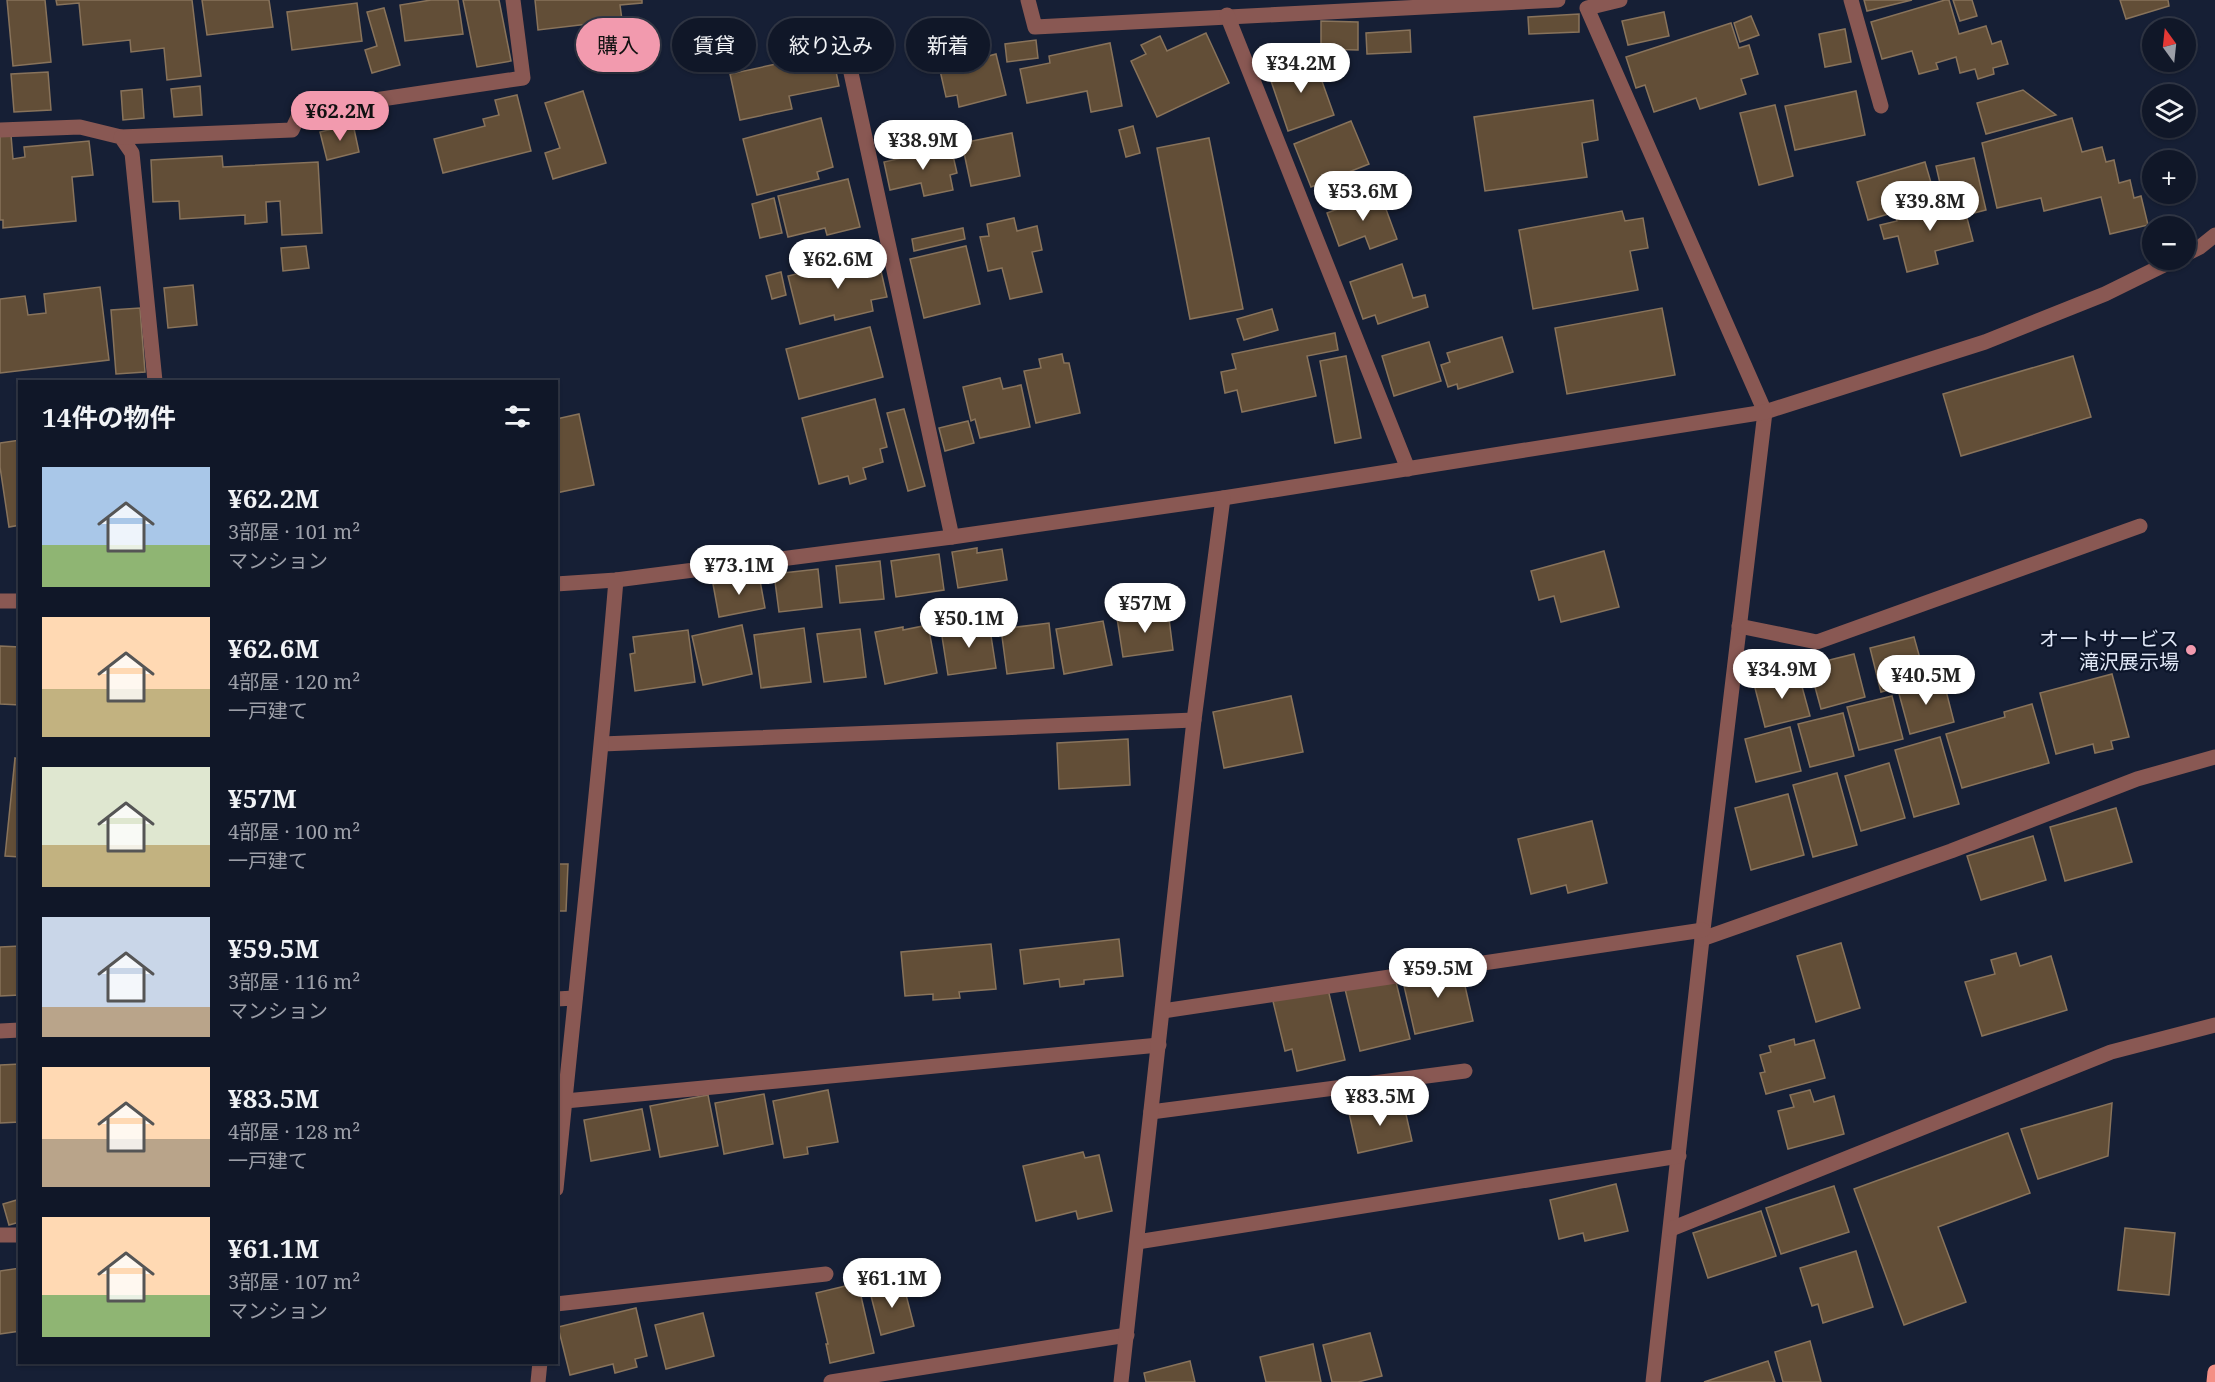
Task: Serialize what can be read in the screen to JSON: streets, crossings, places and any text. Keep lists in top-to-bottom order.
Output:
{
  "places": ["オートサービス 滝沢展示場"],
  "north": "top",
  "page": {
    "map_buttons": ["+", "−"],
    "chip": [
      "購入",
      "賃貸",
      "絞り込み",
      "新着"
    ],
    "price": [
      "¥34.2M",
      "¥62.2M",
      "¥38.9M",
      "¥53.6M",
      "¥39.8M",
      "¥62.6M",
      "¥73.1M",
      "¥57M",
      "¥50.1M",
      "¥34.9M",
      "¥40.5M",
      "¥59.5M",
      "¥83.5M",
      "¥61.1M"
    ],
    "heading": "14件の物件",
    "list": [
      {
        "name": "¥62.2M",
        "note": "3部屋 · 101 m² · マンション"
      },
      {
        "name": "¥62.6M",
        "note": "4部屋 · 120 m² · 一戸建て"
      },
      {
        "name": "¥57M",
        "note": "4部屋 · 100 m² · 一戸建て"
      },
      {
        "name": "¥59.5M",
        "note": "3部屋 · 116 m² · マンション"
      },
      {
        "name": "¥83.5M",
        "note": "4部屋 · 128 m² · 一戸建て"
      },
      {
        "name": "¥61.1M",
        "note": "3部屋 · 107 m² · マンション"
      }
    ]
  }
}
